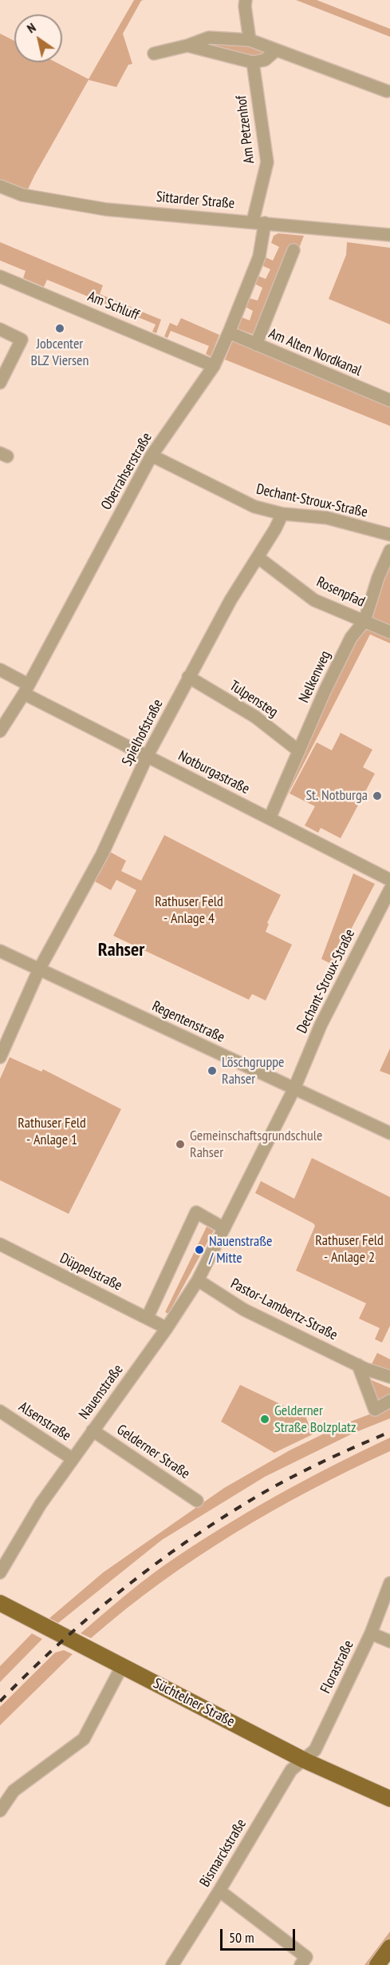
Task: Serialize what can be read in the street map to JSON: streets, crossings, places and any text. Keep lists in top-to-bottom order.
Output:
{
  "streets": {
    "main road": ["Süchtelner Straße"],
    "street": [
      "Am Petzenhof",
      "Sittarder Straße",
      "Am Schluff",
      "Am Alten Nordkanal",
      "Oberrahserstraße",
      "Dechant-Stroux-Straße",
      "Rosenpfad",
      "Nelkenweg",
      "Tulpensteg",
      "Spielhofstraße",
      "Notburgastraße",
      "Regentenstraße",
      "Düppelstraße",
      "Pastor-Lambertz-Straße",
      "Nauenstraße",
      "Alsenstraße",
      "Gelderner Straße",
      "Florastraße",
      "Bismarckstraße"
    ]
  },
  "crossings": [
    ["Am Petzenhof", "Sittarder Straße"],
    ["Am Petzenhof", "Oberrahserstraße"],
    ["Sittarder Straße", "Oberrahserstraße"],
    ["Am Schluff", "Oberrahserstraße"],
    ["Am Alten Nordkanal", "Oberrahserstraße"],
    ["Oberrahserstraße", "Dechant-Stroux-Straße"],
    ["Oberrahserstraße", "Notburgastraße"],
    ["Dechant-Stroux-Straße", "Spielhofstraße"],
    ["Dechant-Stroux-Straße", "Regentenstraße"],
    ["Dechant-Stroux-Straße", "Nauenstraße"],
    ["Rosenpfad", "Nelkenweg"],
    ["Rosenpfad", "Spielhofstraße"],
    ["Nelkenweg", "Tulpensteg"],
    ["Nelkenweg", "Notburgastraße"],
    ["Tulpensteg", "Spielhofstraße"],
    ["Spielhofstraße", "Notburgastraße"],
    ["Spielhofstraße", "Regentenstraße"],
    ["Regentenstraße", "Nauenstraße"],
    ["Düppelstraße", "Nauenstraße"],
    ["Pastor-Lambertz-Straße", "Nauenstraße"],
    ["Nauenstraße", "Alsenstraße"],
    ["Nauenstraße", "Gelderner Straße"],
    ["Florastraße", "Süchtelner Straße"],
    ["Florastraße", "Bismarckstraße"],
    ["Süchtelner Straße", "Bismarckstraße"]
  ],
  "districts": ["Rahser"],
  "parks": ["Rathuser Feld - Anlage 4", "Rathuser Feld - Anlage 1", "Rathuser Feld - Anlage 2"],
  "places": [
    "Jobcenter BLZ Viersen",
    "St. Notburga",
    "Löschgruppe Rahser",
    "Gemeinschaftsgrundschule Rahser",
    "Nauenstraße / Mitte",
    "Gelderner Straße Bolzplatz"
  ],
  "scale_bar": "50 m",
  "north": "top left"
}
